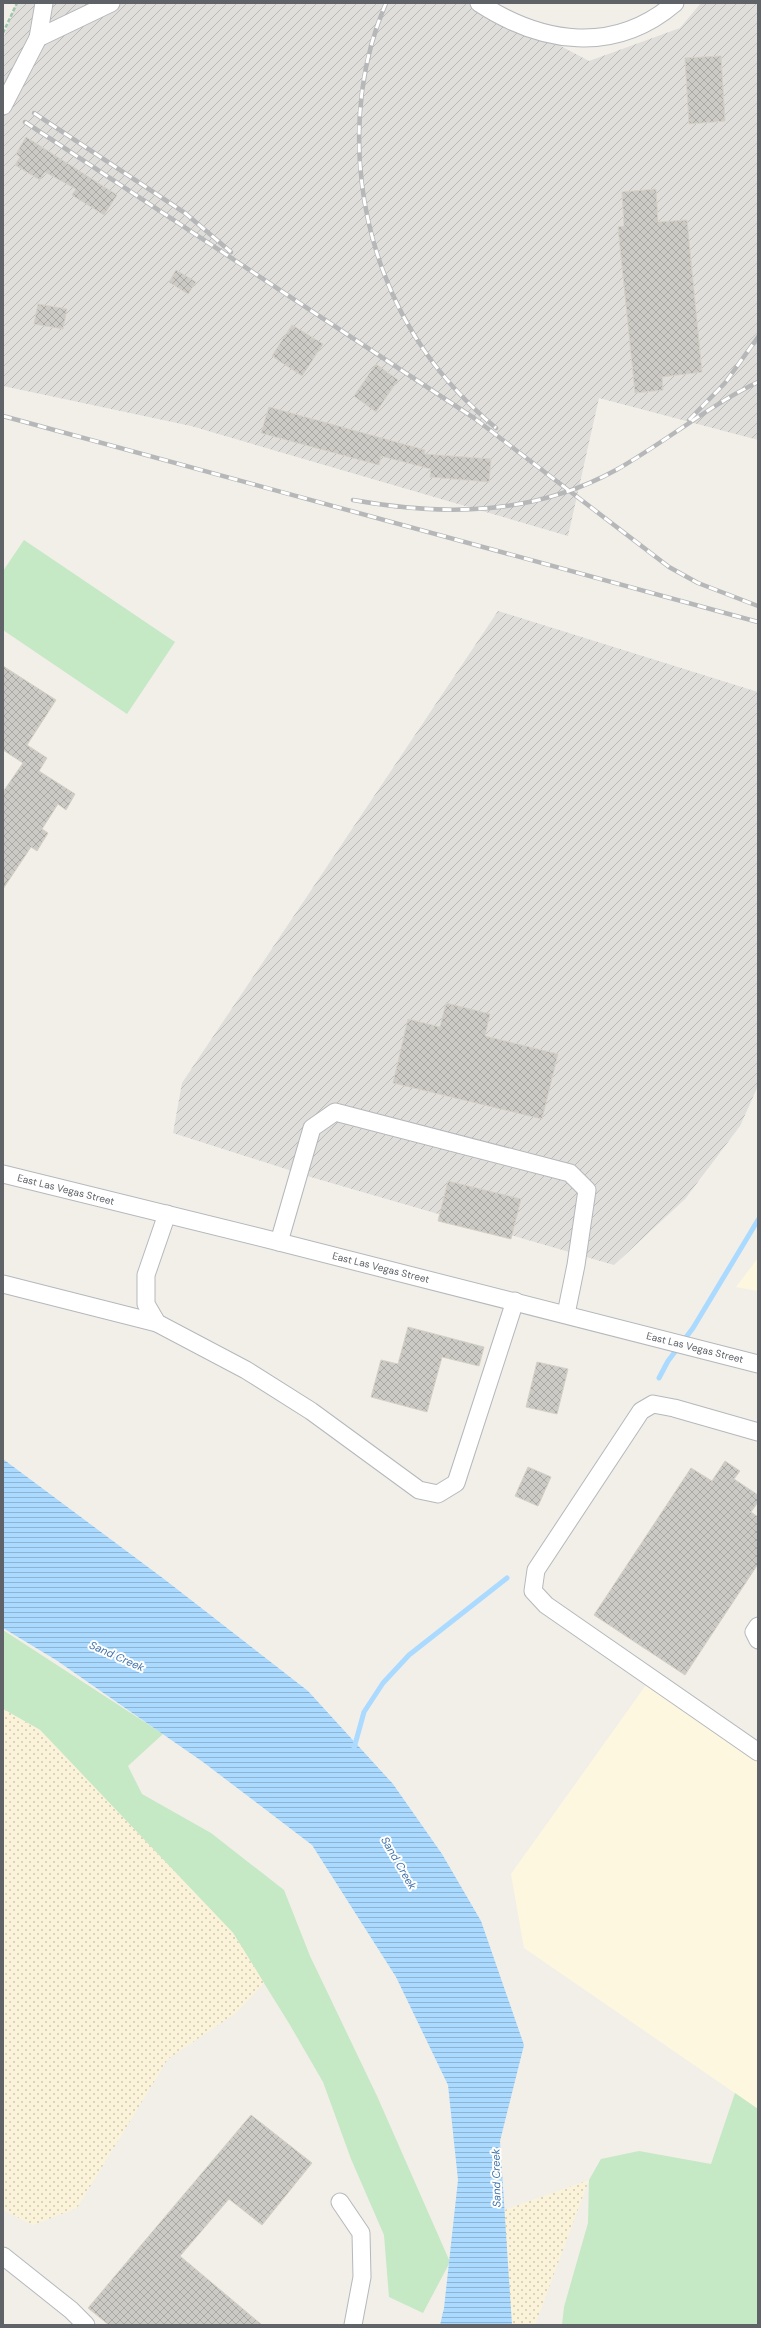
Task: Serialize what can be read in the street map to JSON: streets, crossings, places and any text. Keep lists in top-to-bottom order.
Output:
{
  "streets": {
    "street": ["East Las Vegas Street"]
  },
  "water": ["Sand Creek"]
}
